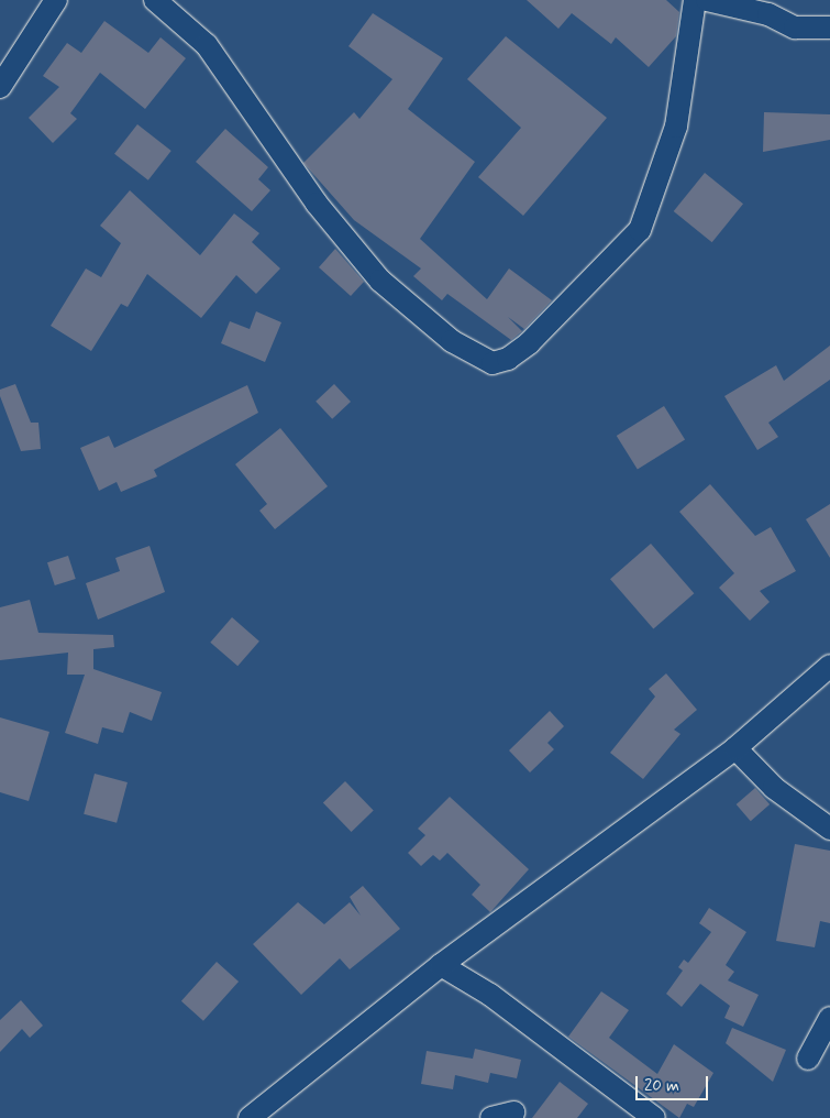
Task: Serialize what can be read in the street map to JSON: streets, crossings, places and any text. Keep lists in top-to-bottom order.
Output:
{
  "scale_bar": "20 m"
}
